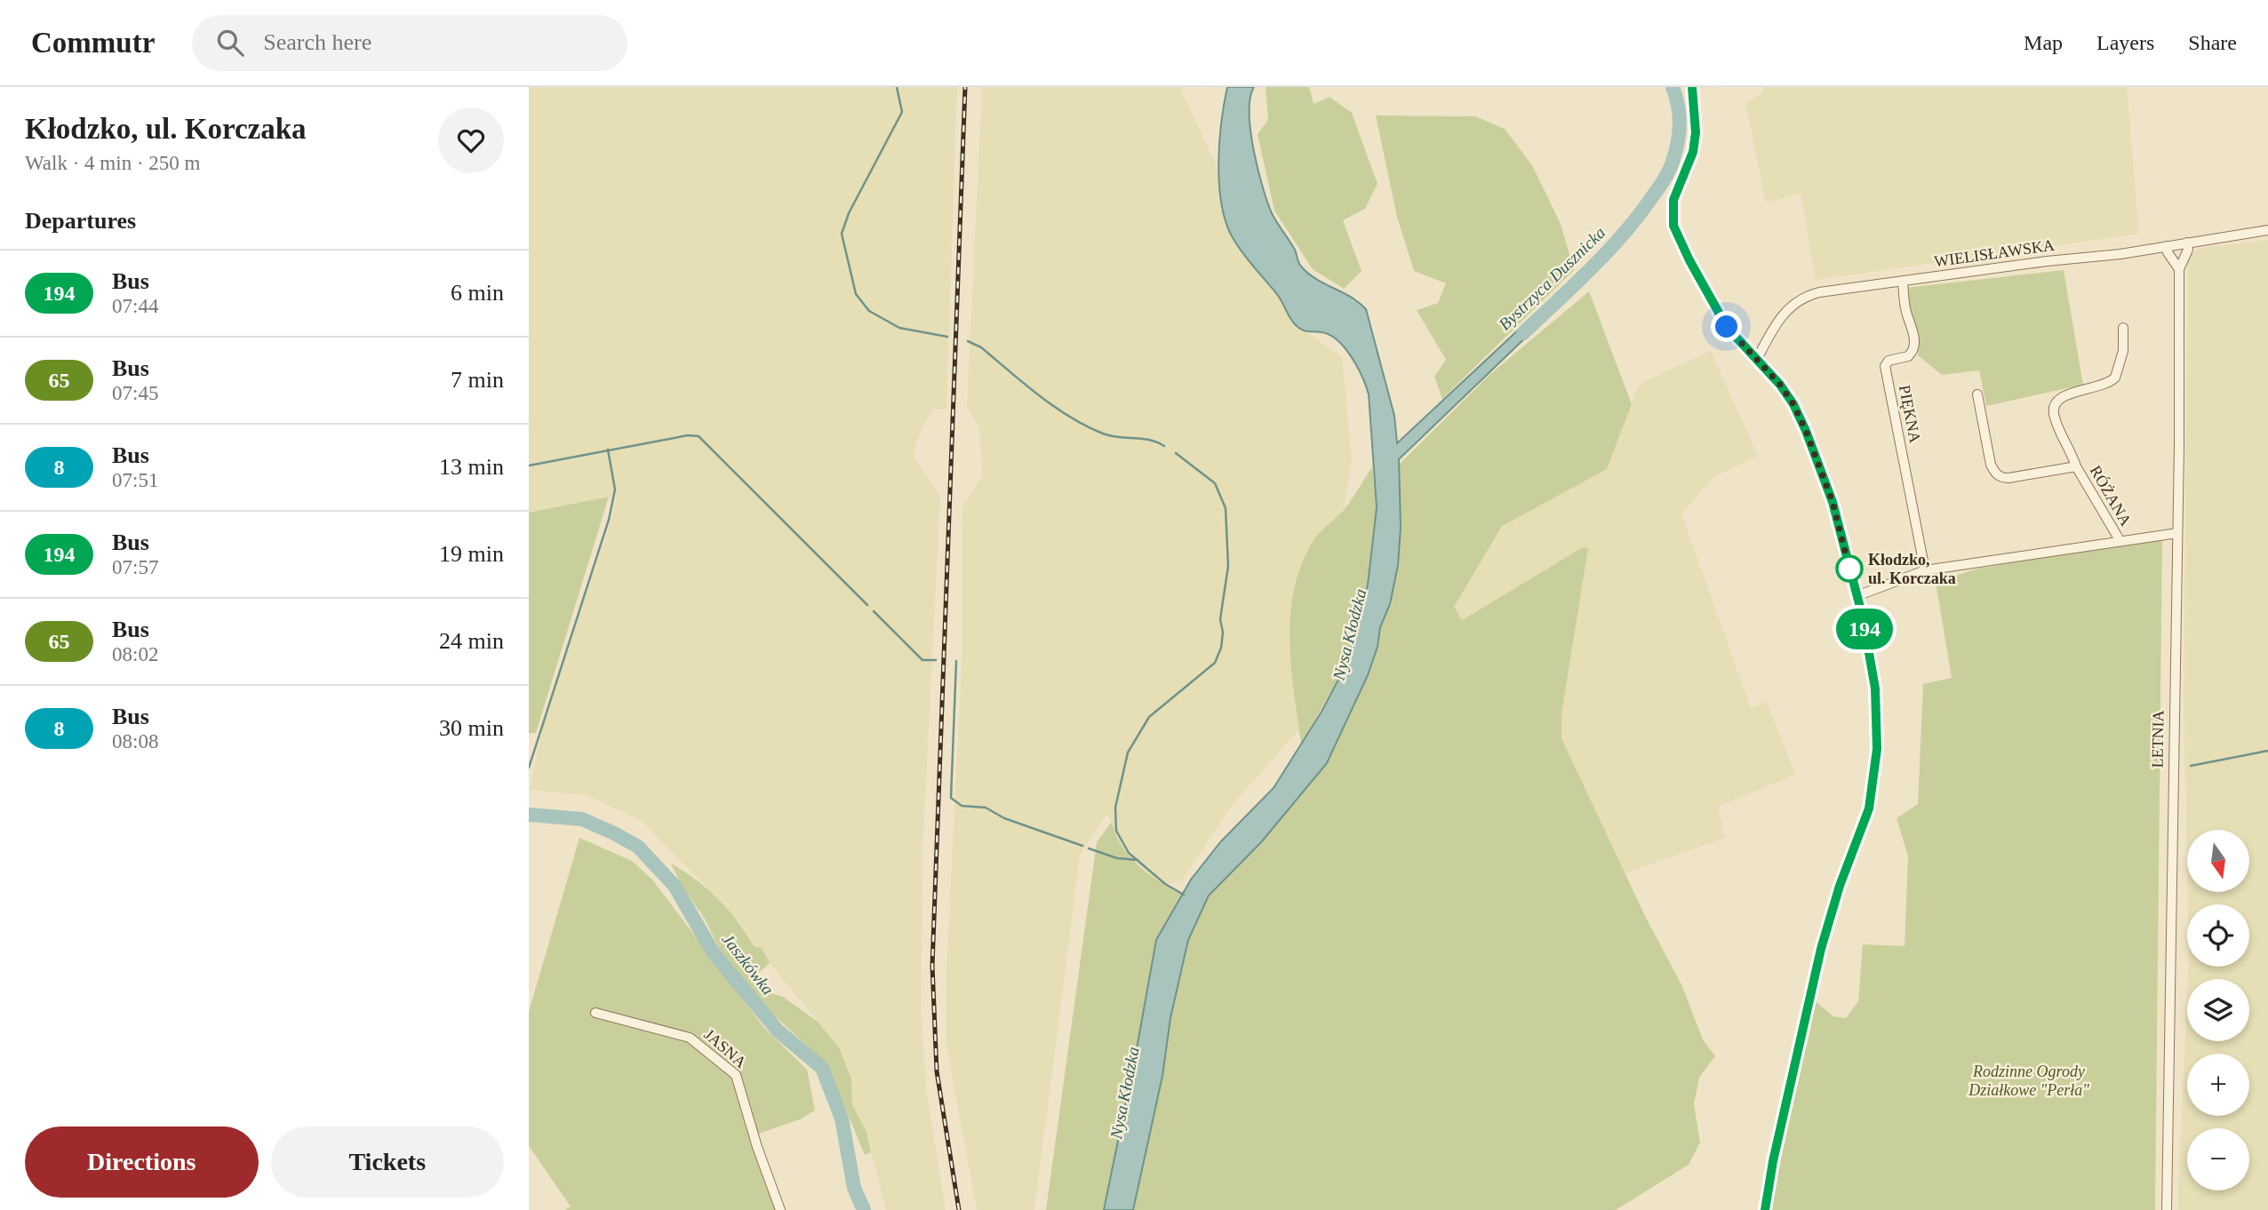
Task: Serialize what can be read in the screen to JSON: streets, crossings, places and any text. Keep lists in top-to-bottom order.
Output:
{
  "streets": {
    "street": [
      "WIELISŁAWSKA",
      "PIĘKNA",
      "RÓŻANA",
      "LETNIA",
      "JASNA"
    ]
  },
  "crossings": [
    ["WIELISŁAWSKA", "PIĘKNA"],
    ["WIELISŁAWSKA", "LETNIA"]
  ],
  "water": ["Bystrzyca Dusznicka", "Nysa Kłodzka", "Jaszkówka"],
  "parks": ["Rodzinne Ogrody Działkowe \"Perła\""],
  "places": ["Kłodzko, ul. Korczaka"],
  "lines": ["bus line 194"],
  "north": "bottom",
  "page": {
    "header": "Commutr",
    "search": "Search here",
    "nav": ["Map", "Layers", "Share"],
    "heading": [
      ["Kłodzko, ul. Korczaka", "Walk · 4 min · 250 m"],
      "Departures"
    ],
    "on_map": "194",
    "list": [
      {
        "mark": "194",
        "name": "Bus",
        "note": "07:44",
        "value": "6 min"
      },
      {
        "mark": "65",
        "name": "Bus",
        "note": "07:45",
        "value": "7 min"
      },
      {
        "mark": "8",
        "name": "Bus",
        "note": "07:51",
        "value": "13 min"
      },
      {
        "mark": "194",
        "name": "Bus",
        "note": "07:57",
        "value": "19 min"
      },
      {
        "mark": "65",
        "name": "Bus",
        "note": "08:02",
        "value": "24 min"
      },
      {
        "mark": "8",
        "name": "Bus",
        "note": "08:08",
        "value": "30 min"
      }
    ],
    "map_buttons": ["+", "−"],
    "buttons": ["Directions", "Tickets"]
  }
}
